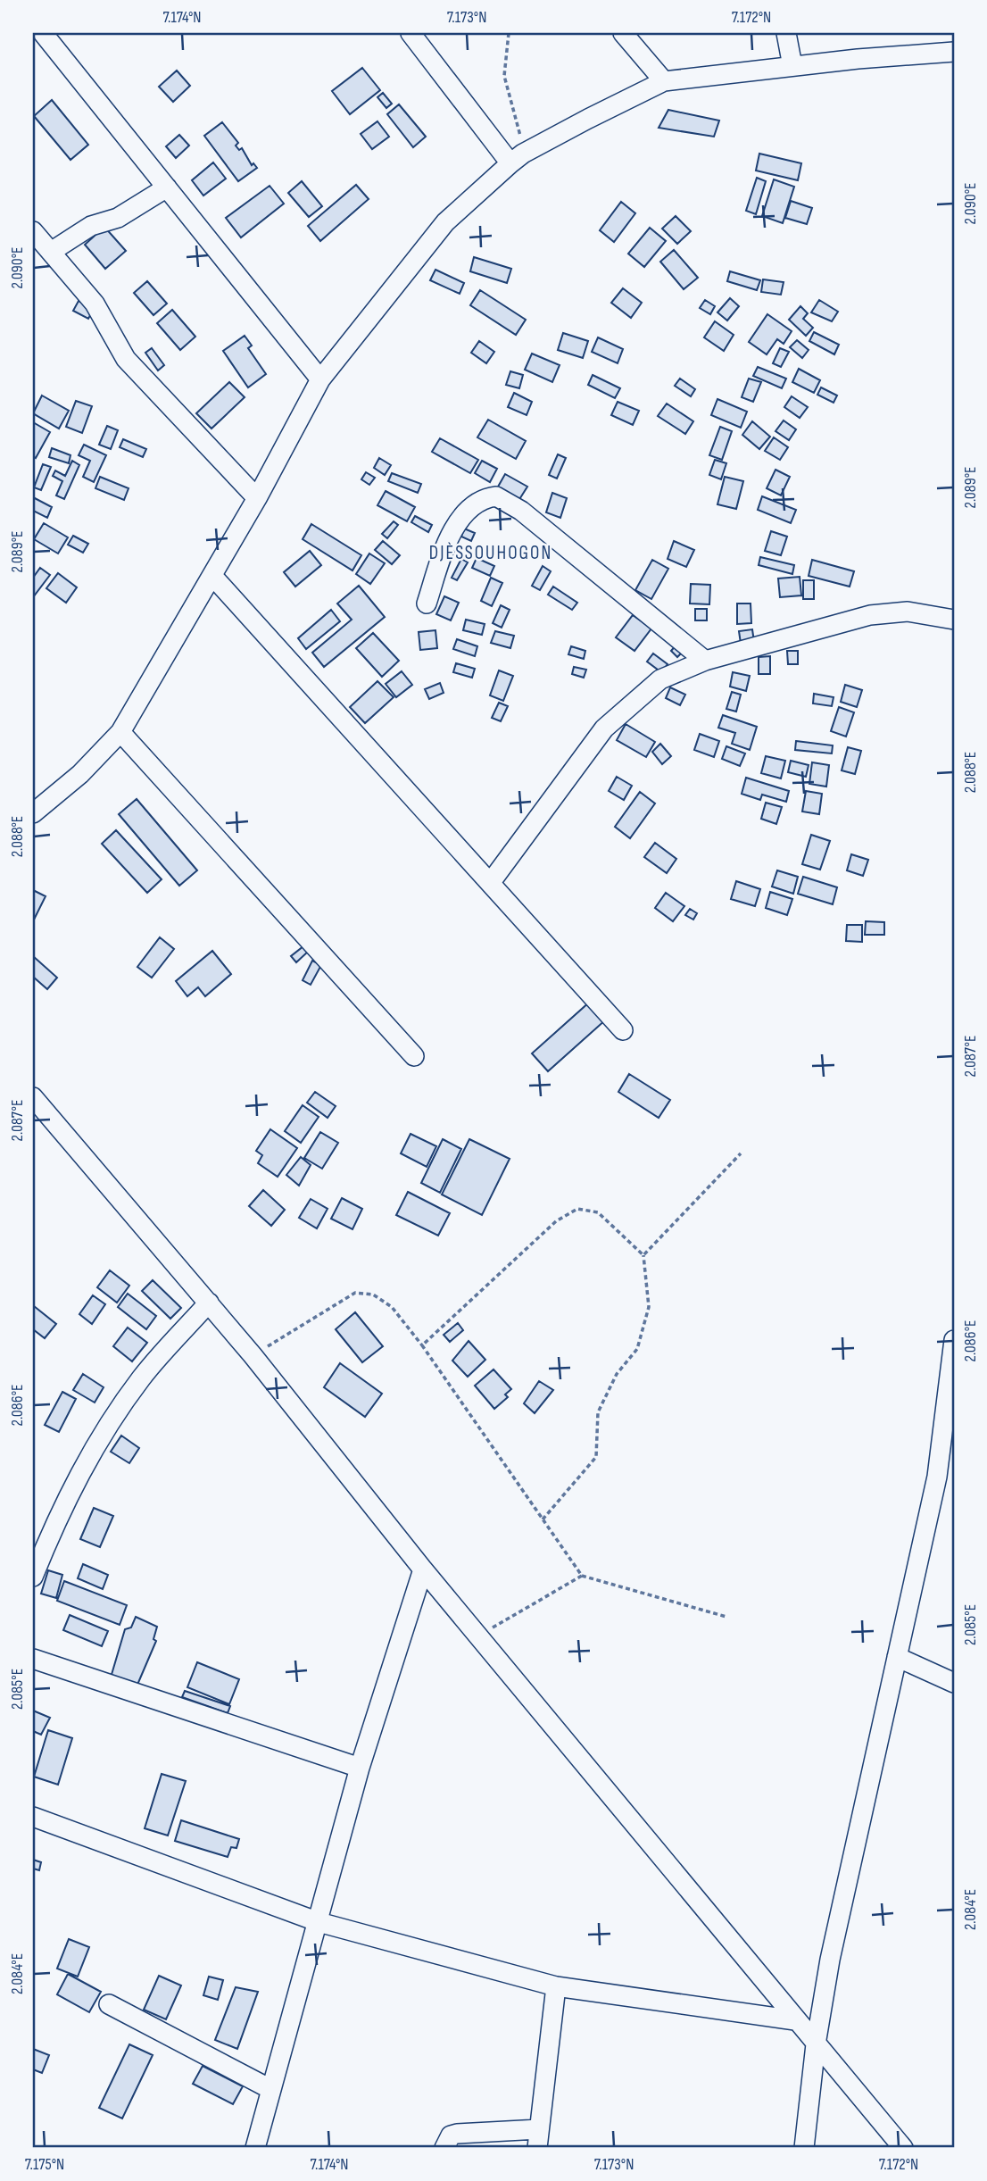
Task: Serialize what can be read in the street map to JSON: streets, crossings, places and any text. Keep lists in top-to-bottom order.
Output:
{
  "districts": ["DJÈSSOUHOGON"],
  "coordinates": [
    "7.174°N",
    "7.173°N",
    "7.172°N",
    "2.090°E",
    "2.089°E",
    "2.088°E",
    "2.087°E",
    "2.086°E",
    "2.085°E",
    "2.084°E",
    "7.175°N"
  ]
}
